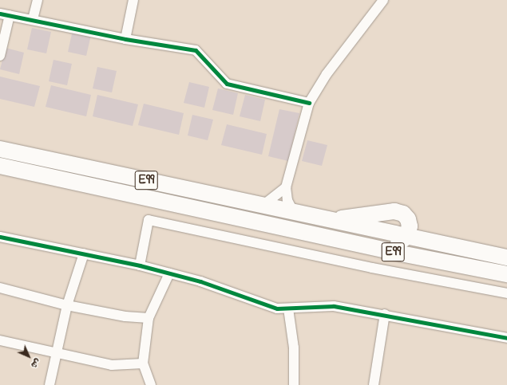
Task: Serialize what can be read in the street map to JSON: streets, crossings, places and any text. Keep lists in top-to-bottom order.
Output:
{
  "streets": {
    "highway": ["E99"]
  },
  "north": "bottom right"
}
